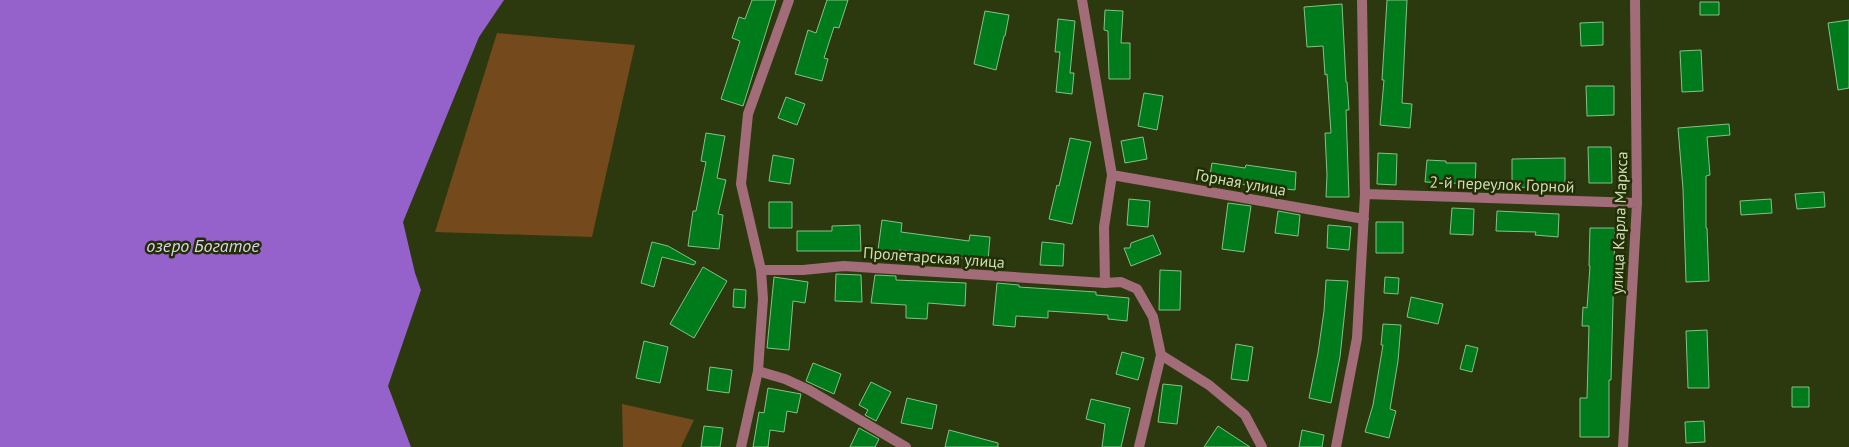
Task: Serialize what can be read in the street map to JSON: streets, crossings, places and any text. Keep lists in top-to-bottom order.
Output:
{
  "streets": {
    "street": [
      "Горная улица",
      "2-й переулок Горной",
      "улица Карла Маркса",
      "Пролетарская улица"
    ]
  },
  "crossings": [
    ["2-й переулок Горной", "улица Карла Маркса"]
  ],
  "water": ["озеро Богатое"]
}
